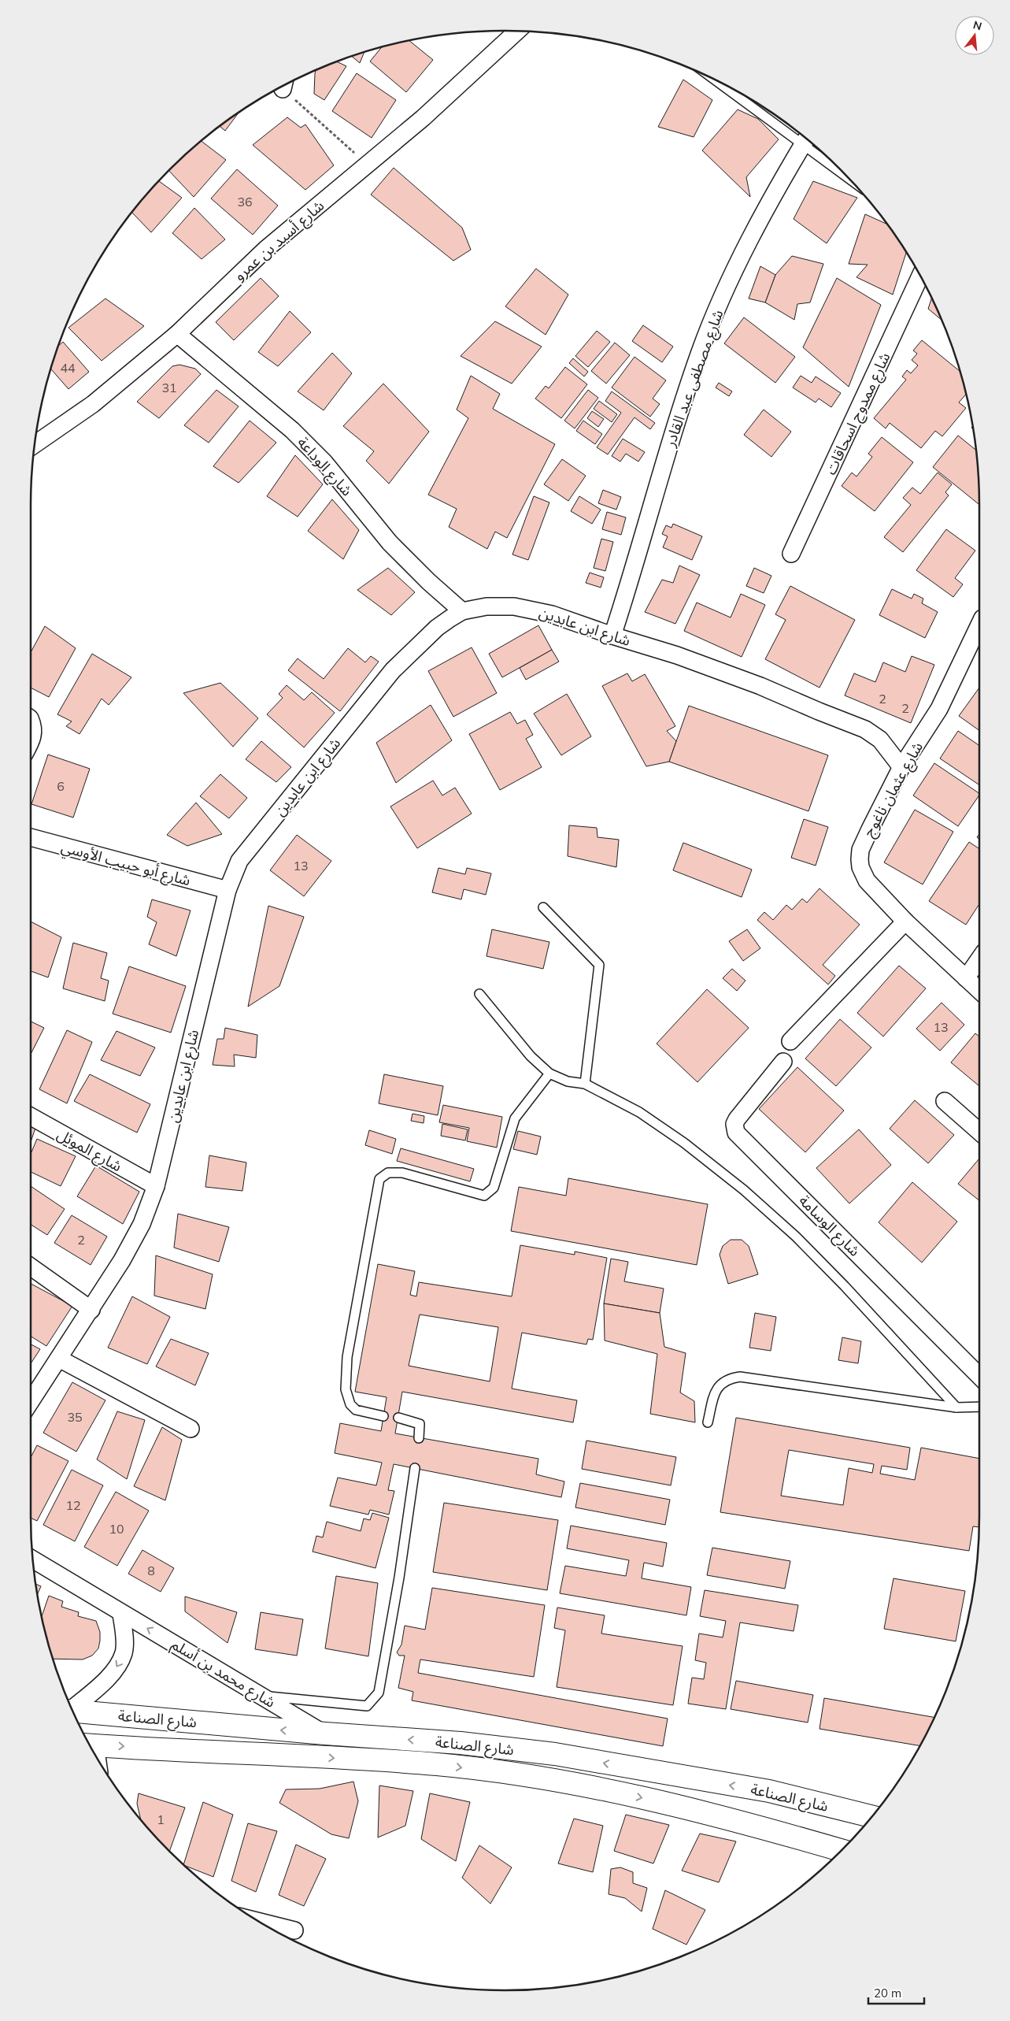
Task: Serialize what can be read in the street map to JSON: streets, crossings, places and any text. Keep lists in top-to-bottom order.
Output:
{
  "streets": {
    "main road": ["شارع الصناعة"],
    "street": [
      "شارع أسيد بن عمرو",
      "شارع مصطفى عبد القادر",
      "شارع ممدوح اسحاقات",
      "شارع الوداعة",
      "شارع ابن عابدين",
      "شارع عثمان ناغوج",
      "شارع أبو حبيب الأوسي",
      "شارع الموئل",
      "شارع الوسامة",
      "شارع محمد بن أسلم"
    ]
  },
  "crossings": [
    ["شارع أسيد بن عمرو", "شارع الوداعة"],
    ["شارع مصطفى عبد القادر", "شارع ابن عابدين"],
    ["شارع الوداعة", "شارع ابن عابدين"],
    ["شارع ابن عابدين", "شارع عثمان ناغوج"],
    ["شارع ابن عابدين", "شارع أبو حبيب الأوسي"],
    ["شارع ابن عابدين", "شارع الموئل"],
    ["شارع محمد بن أسلم", "شارع الصناعة"]
  ],
  "one_way": ["شارع محمد بن أسلم"],
  "house_numbers": [
    "36",
    "44",
    "31",
    "2",
    "2",
    "6",
    "13",
    "13",
    "2",
    "35",
    "12",
    "10",
    "8",
    "1"
  ],
  "scale_bar": "20 m",
  "north": "top"
}
